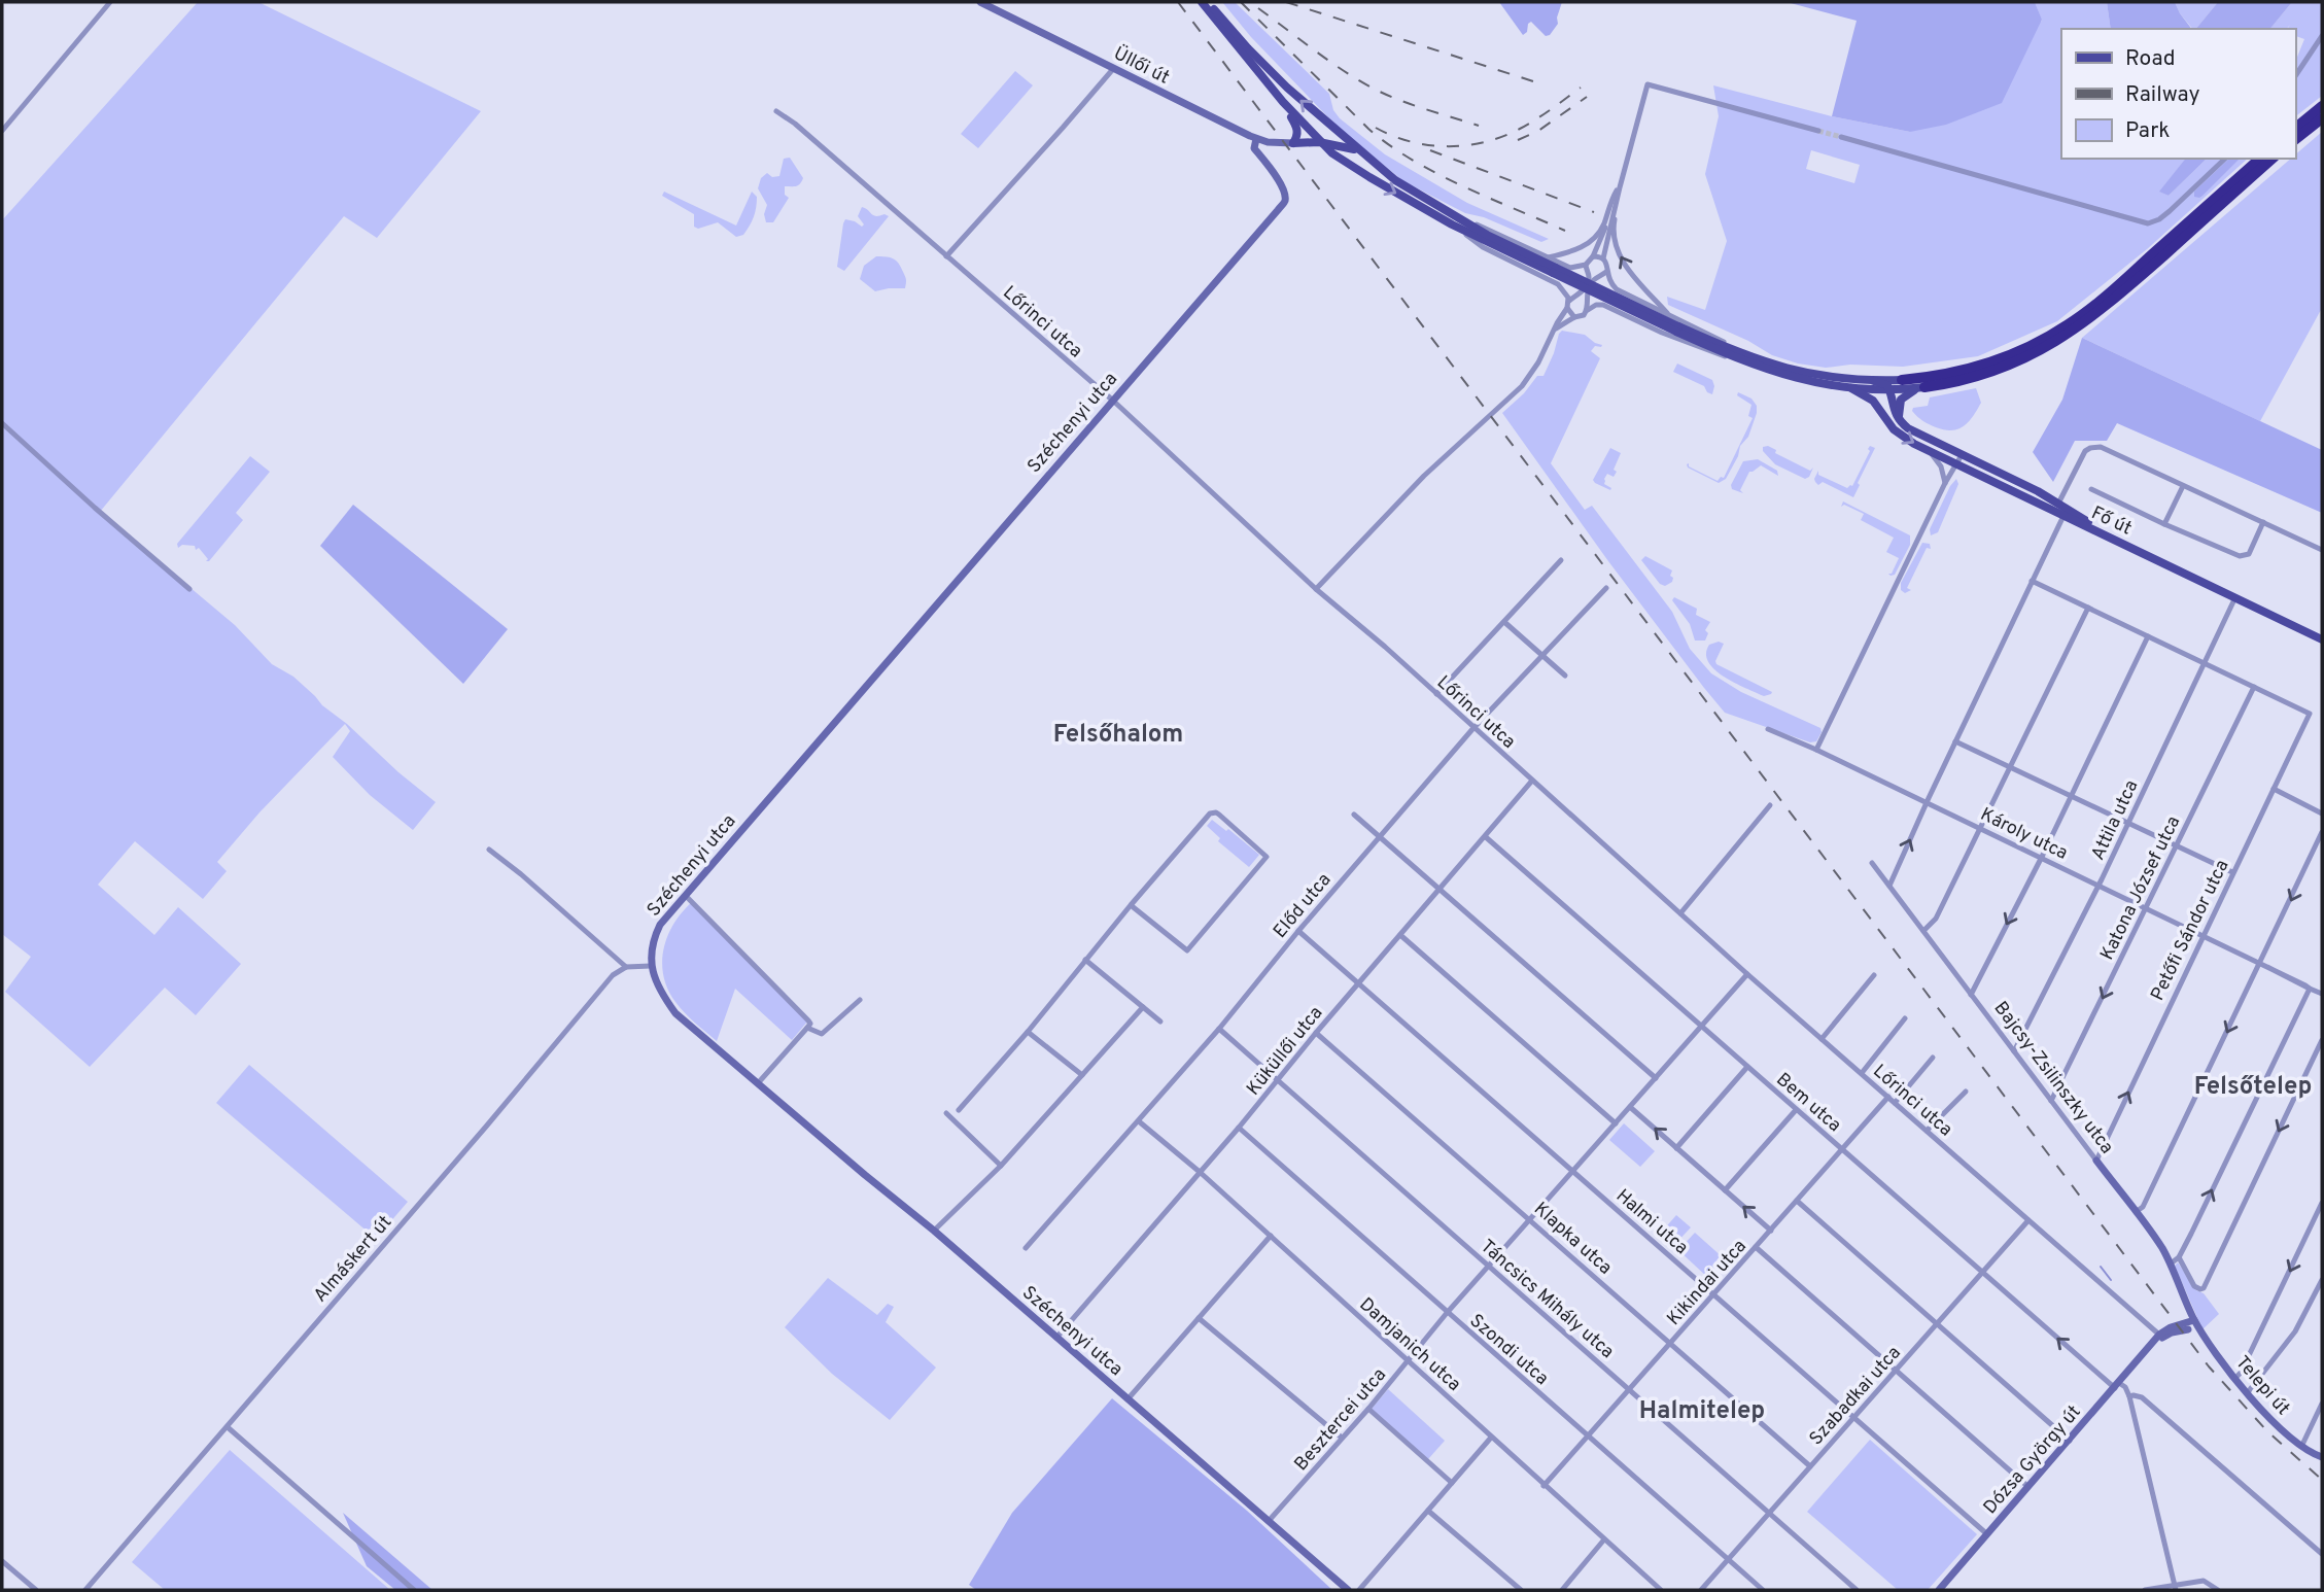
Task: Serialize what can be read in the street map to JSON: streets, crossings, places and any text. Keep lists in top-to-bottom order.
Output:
{
  "streets": {
    "main road": ["Fő út"],
    "street": [
      "Üllői út",
      "Lőrinci utca",
      "Széchenyi utca",
      "Attila utca",
      "Károly utca",
      "Katona József utca",
      "Előd utca",
      "Petőfi Sándor utca",
      "Küküllői utca",
      "Bajcsy-Zsilinszky utca",
      "Bem utca",
      "Halmi utca",
      "Klapka utca",
      "Almáskert út",
      "Kikindai utca",
      "Táncsics Mihály utca",
      "Damjanich utca",
      "Szondi utca",
      "Telepi út",
      "Szabadkai utca",
      "Besztercei utca",
      "Dózsa György út"
    ]
  },
  "crossings": [
    ["Üllői út", "Széchenyi utca"],
    ["Lőrinci utca", "Széchenyi utca"],
    ["Lőrinci utca", "Előd utca"],
    ["Lőrinci utca", "Küküllői utca"],
    ["Lőrinci utca", "Kikindai utca"],
    ["Lőrinci utca", "Szabadkai utca"],
    ["Lőrinci utca", "Dózsa György út"],
    ["Széchenyi utca", "Küküllői utca"],
    ["Széchenyi utca", "Almáskert út"],
    ["Széchenyi utca", "Besztercei utca"],
    ["Fő út", "Attila utca"],
    ["Attila utca", "Károly utca"],
    ["Attila utca", "Bajcsy-Zsilinszky utca"],
    ["Károly utca", "Katona József utca"],
    ["Károly utca", "Petőfi Sándor utca"],
    ["Katona József utca", "Petőfi Sándor utca"],
    ["Katona József utca", "Bajcsy-Zsilinszky utca"],
    ["Előd utca", "Halmi utca"],
    ["Előd utca", "Táncsics Mihály utca"],
    ["Előd utca", "Damjanich utca"],
    ["Petőfi Sándor utca", "Bajcsy-Zsilinszky utca"],
    ["Küküllői utca", "Bem utca"],
    ["Küküllői utca", "Halmi utca"],
    ["Küküllői utca", "Klapka utca"],
    ["Küküllői utca", "Táncsics Mihály utca"],
    ["Küküllői utca", "Damjanich utca"],
    ["Küküllői utca", "Szondi utca"],
    ["Bajcsy-Zsilinszky utca", "Telepi út"],
    ["Bem utca", "Kikindai utca"],
    ["Bem utca", "Szabadkai utca"],
    ["Bem utca", "Dózsa György út"],
    ["Halmi utca", "Kikindai utca"],
    ["Halmi utca", "Szabadkai utca"],
    ["Halmi utca", "Besztercei utca"],
    ["Halmi utca", "Dózsa György út"],
    ["Klapka utca", "Kikindai utca"],
    ["Klapka utca", "Szabadkai utca"],
    ["Klapka utca", "Besztercei utca"],
    ["Kikindai utca", "Táncsics Mihály utca"],
    ["Kikindai utca", "Damjanich utca"],
    ["Kikindai utca", "Szondi utca"],
    ["Táncsics Mihály utca", "Szabadkai utca"],
    ["Táncsics Mihály utca", "Besztercei utca"],
    ["Damjanich utca", "Besztercei utca"],
    ["Szondi utca", "Szabadkai utca"],
    ["Szondi utca", "Besztercei utca"]
  ],
  "one_way": ["Katona József utca", "Petőfi Sándor utca"],
  "districts": ["Felsőhalom", "Felsőtelep", "Halmitelep"],
  "legend": ["Road", "Railway", "Park"]
}
